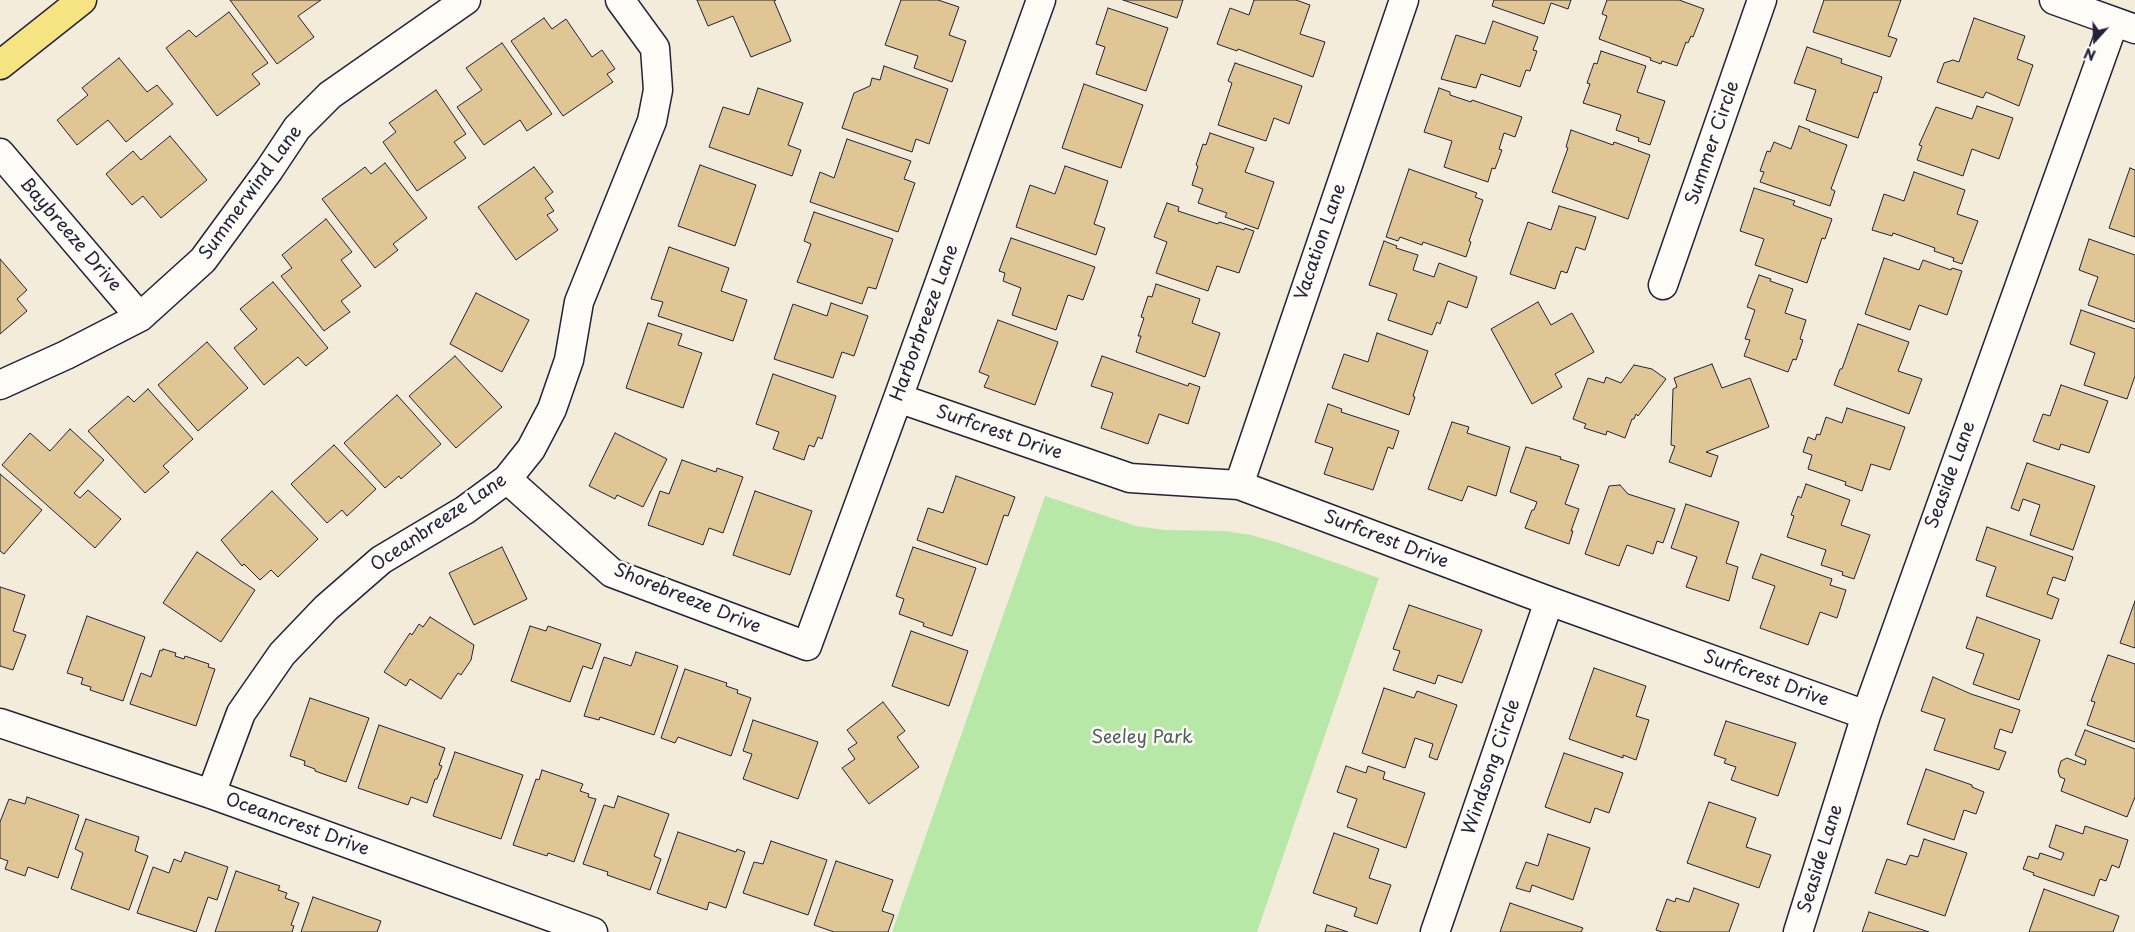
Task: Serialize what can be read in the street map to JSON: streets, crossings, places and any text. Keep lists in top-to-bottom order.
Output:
{
  "streets": {
    "street": [
      "Summer Circle",
      "Summerwind Lane",
      "Baybreeze Drive",
      "Vacation Lane",
      "Harborbreeze Lane",
      "Surfcrest Drive",
      "Seaside Lane",
      "Oceanbreeze Lane",
      "Shorebreeze Drive",
      "Windsong Circle",
      "Oceancrest Drive"
    ]
  },
  "crossings": [
    ["Summerwind Lane", "Baybreeze Drive"],
    ["Vacation Lane", "Surfcrest Drive"],
    ["Harborbreeze Lane", "Surfcrest Drive"],
    ["Harborbreeze Lane", "Shorebreeze Drive"],
    ["Surfcrest Drive", "Seaside Lane"],
    ["Surfcrest Drive", "Windsong Circle"],
    ["Oceanbreeze Lane", "Shorebreeze Drive"],
    ["Oceanbreeze Lane", "Oceancrest Drive"]
  ],
  "parks": ["Seeley Park"],
  "north": "bottom"
}
